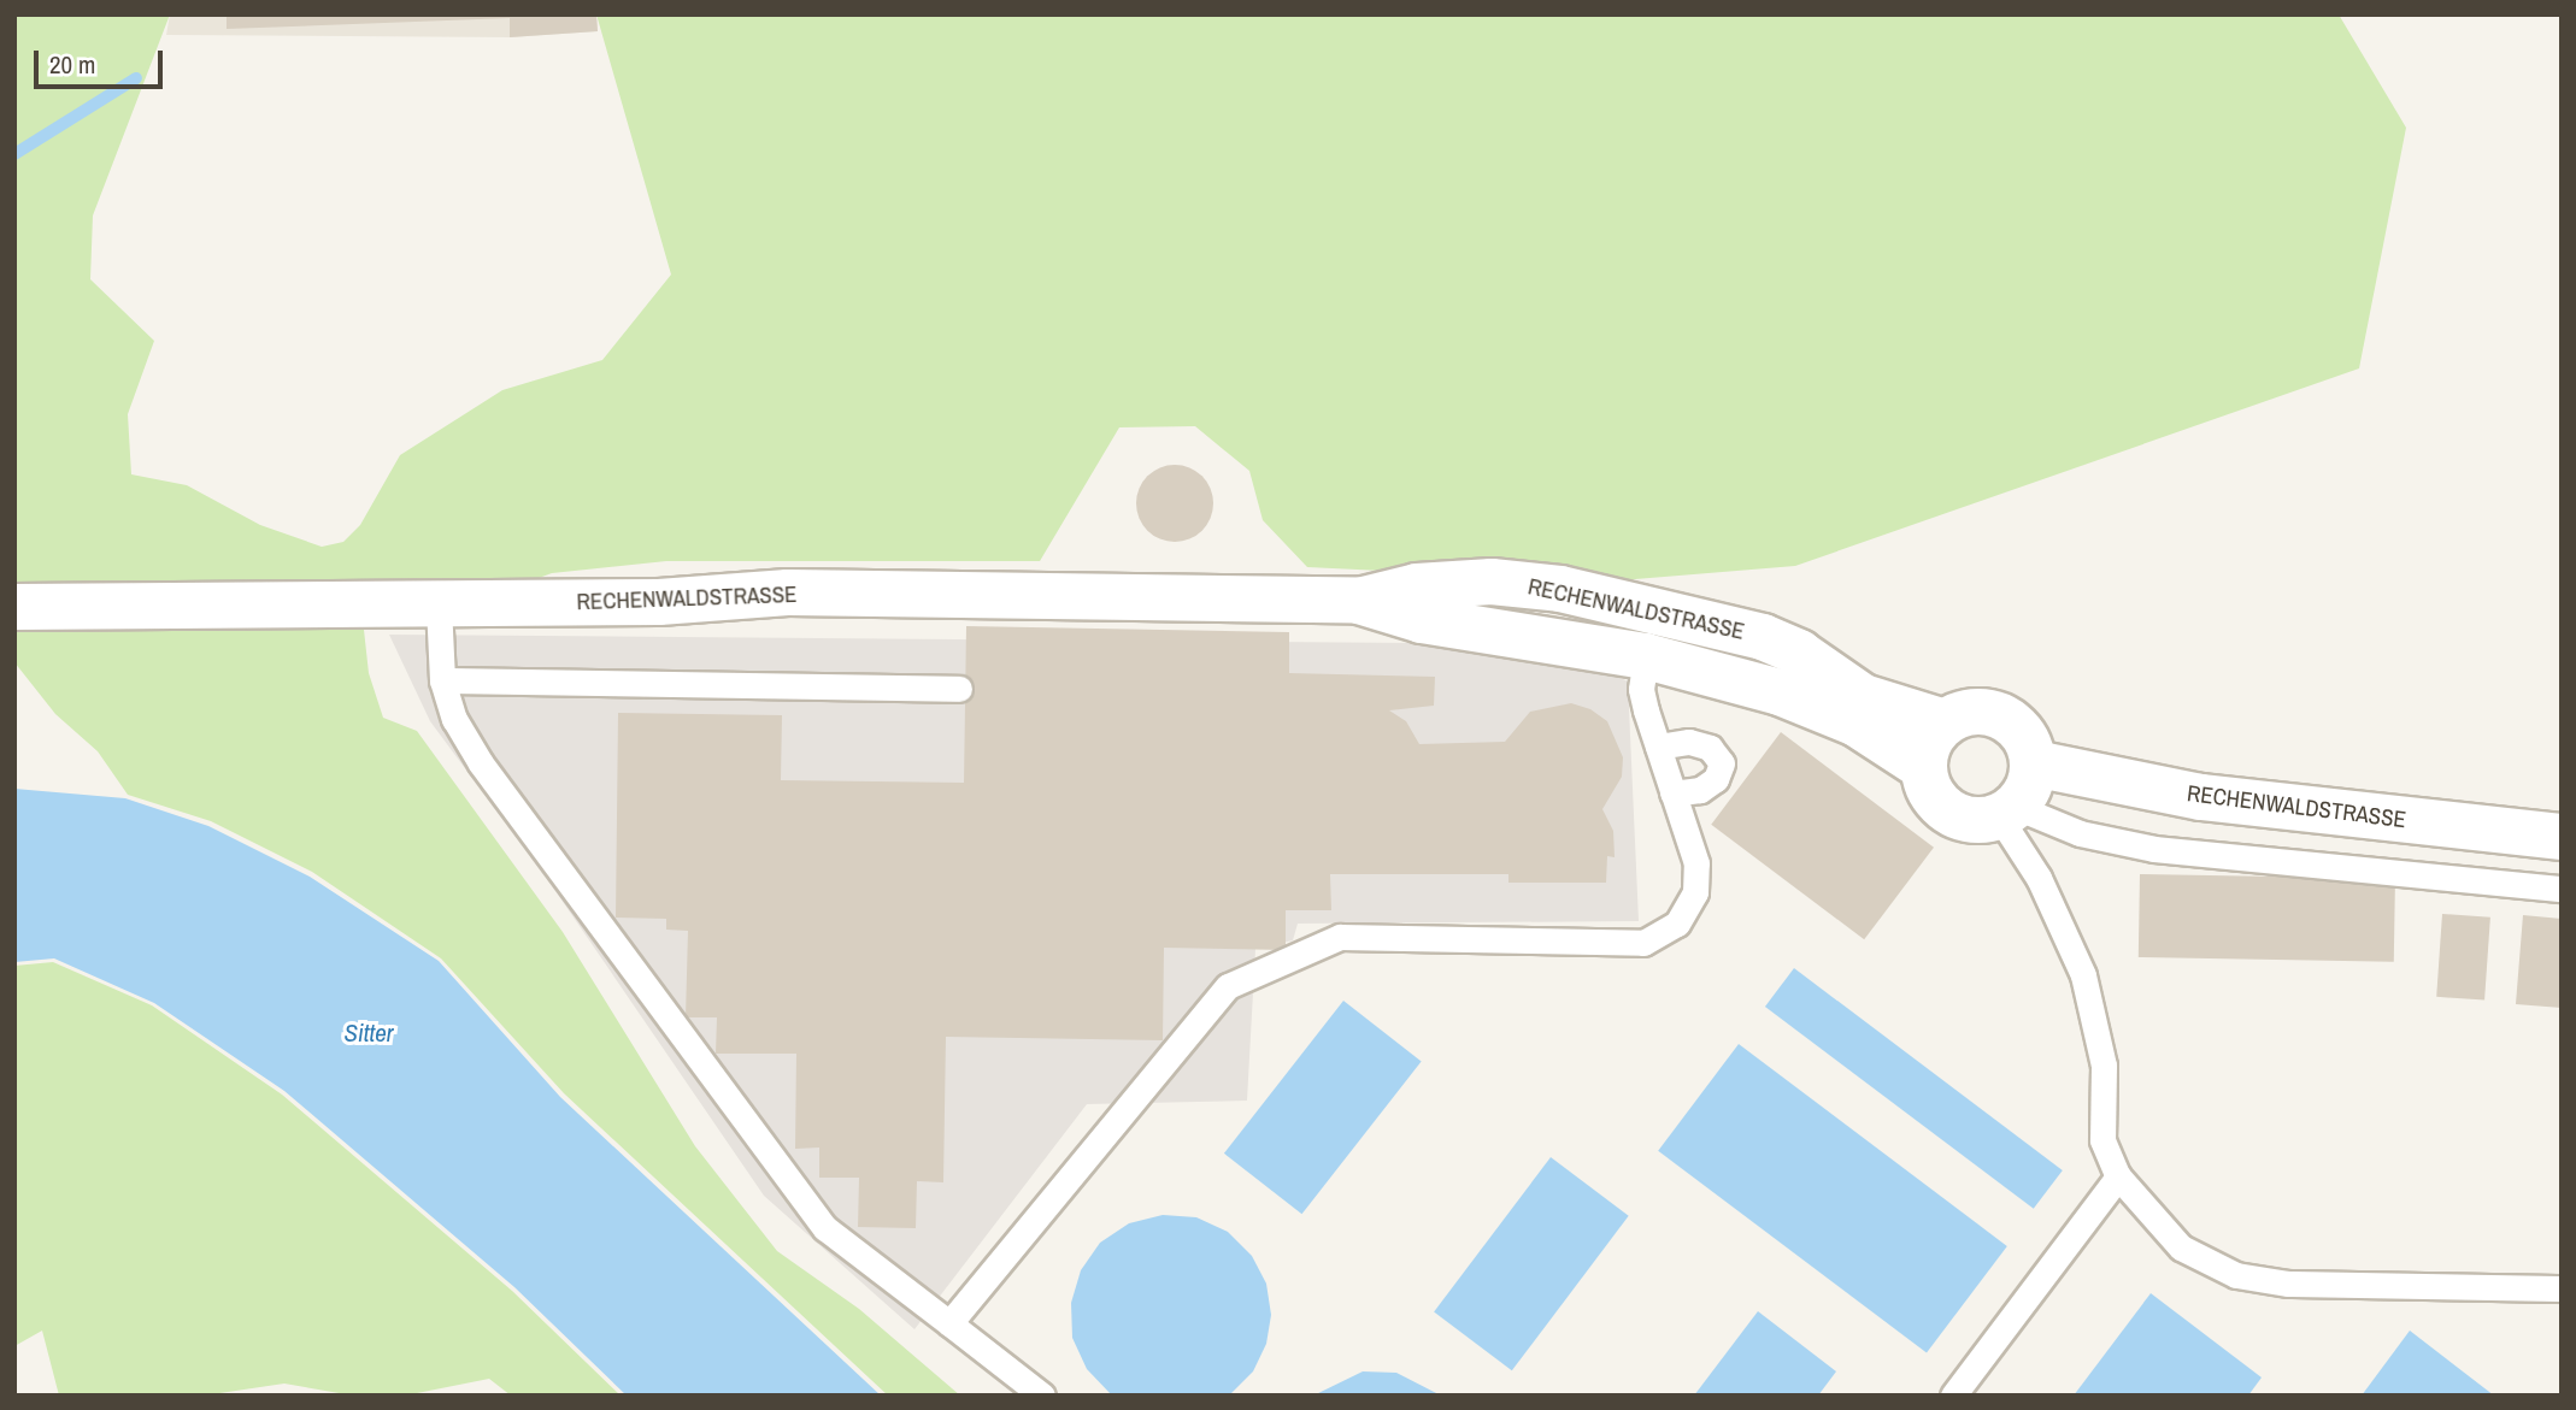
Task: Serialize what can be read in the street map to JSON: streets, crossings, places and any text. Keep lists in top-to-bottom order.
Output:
{
  "streets": {
    "street": ["RECHENWALDSTRASSE"]
  },
  "water": ["Sitter"],
  "scale_bar": "20 m"
}
